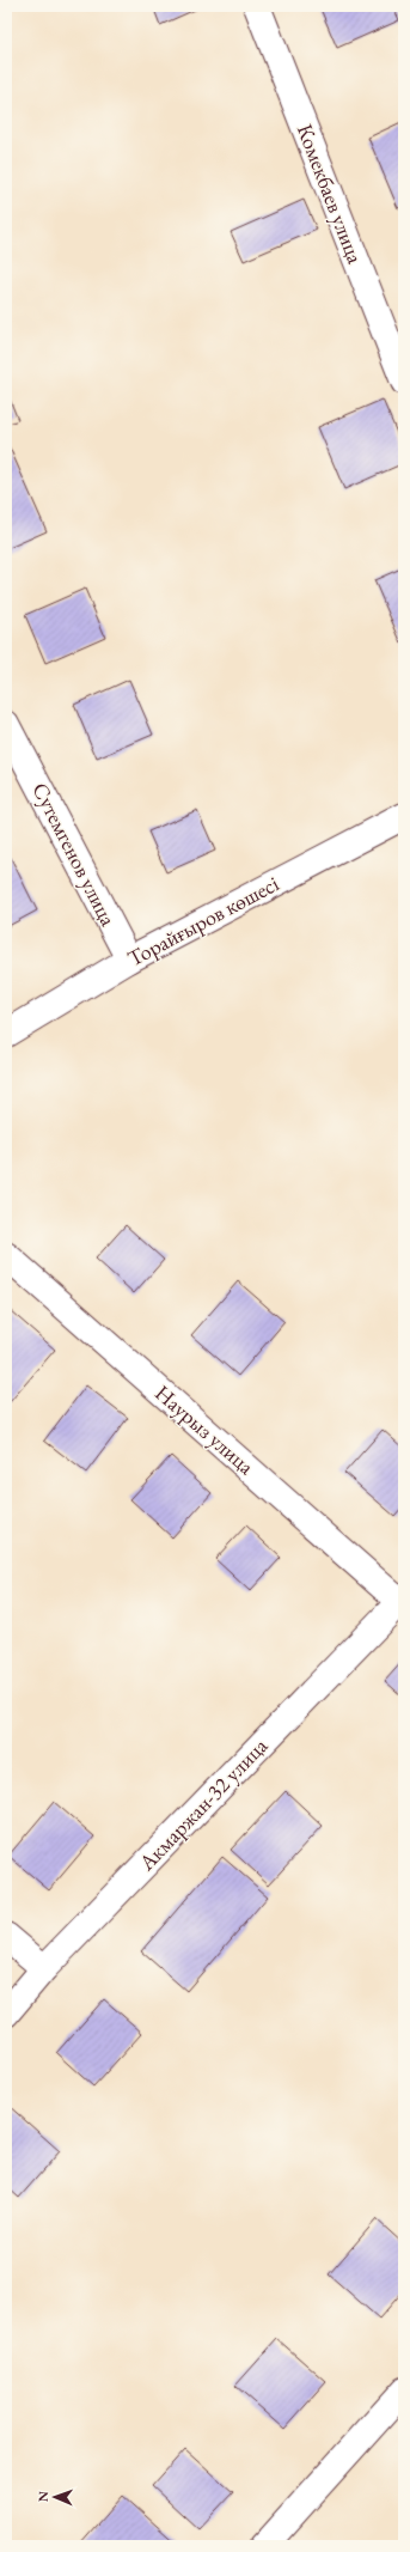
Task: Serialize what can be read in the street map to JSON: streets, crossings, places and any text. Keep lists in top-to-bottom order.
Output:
{
  "streets": {
    "street": [
      "Комекбаев улица",
      "Сутемгенов улица",
      "Торайғыров көшесі",
      "Наурыз улица",
      "Акмаржан-32 улица"
    ]
  },
  "crossings": [
    ["Сутемгенов улица", "Торайғыров көшесі"],
    ["Наурыз улица", "Акмаржан-32 улица"]
  ],
  "north": "left"
}
